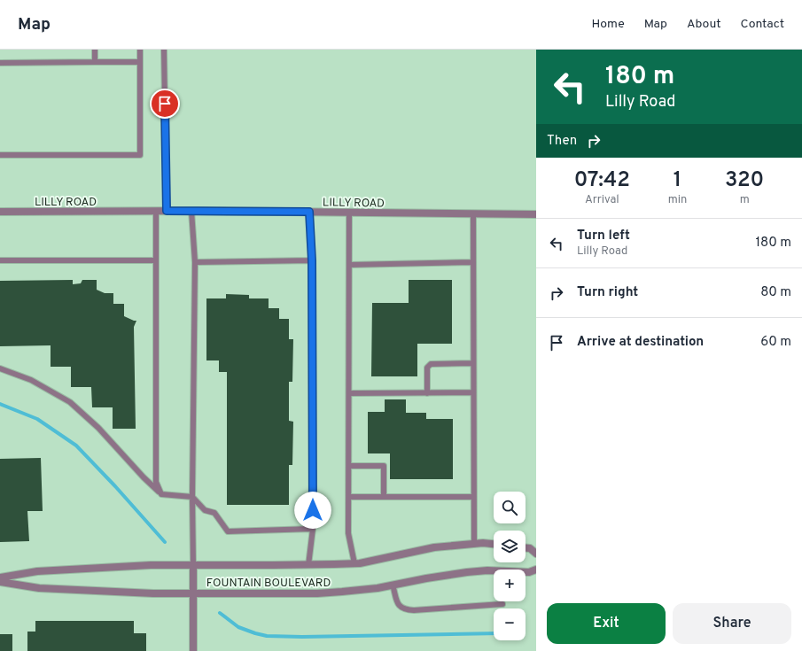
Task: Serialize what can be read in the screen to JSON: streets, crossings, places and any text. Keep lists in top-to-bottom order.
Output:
{
  "streets": {
    "street": ["LILLY ROAD", "FOUNTAIN BOULEVARD"]
  },
  "page": {
    "header": "Map",
    "nav": [
      "Home",
      "Map",
      "About",
      "Contact"
    ],
    "turn": ["180 m", "Lilly Road"],
    "then": "Then",
    "eta": [
      "07:42",
      "Arrival",
      "1",
      "min",
      "320",
      "m"
    ],
    "list": [
      {
        "name": "Turn left",
        "note": "Lilly Road",
        "value": "180 m"
      },
      {
        "name": "Turn right",
        "value": "80 m"
      },
      {
        "name": "Arrive at destination",
        "value": "60 m"
      }
    ],
    "map_buttons": ["+", "−"],
    "buttons": ["Exit", "Share"]
  }
}
